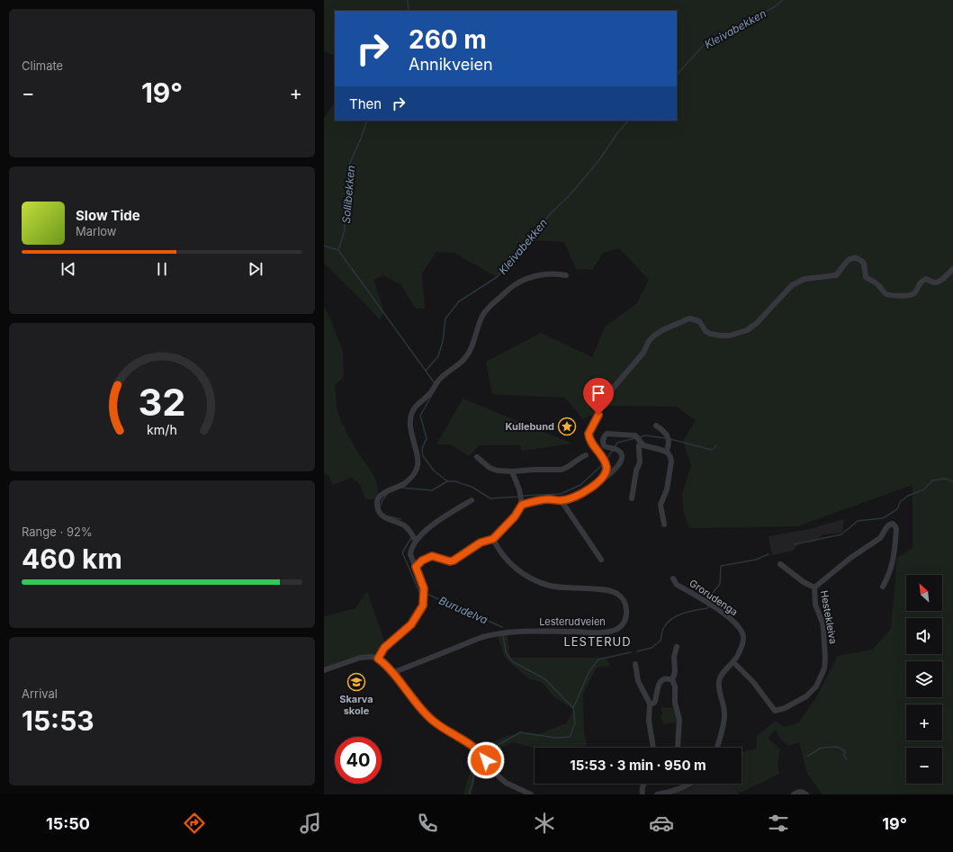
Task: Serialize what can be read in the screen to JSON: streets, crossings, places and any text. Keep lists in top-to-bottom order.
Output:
{
  "streets": {
    "street": ["Grorudenga", "Hestekleiva", "Lesterudveien"]
  },
  "crossings": [
    ["Grorudenga", "Hestekleiva"]
  ],
  "districts": ["LESTERUD"],
  "water": ["Kleivabekken", "Sollibekken", "Burudelva"],
  "places": {
    "place": ["Kullebund"],
    "school or university": ["Skarva skole"]
  },
  "north": "top left",
  "page": {
    "tile": [
      "Climate",
      ["Range · 92%", "460 km"],
      ["Arrival", "15:53"]
    ],
    "turn": ["260 m", "Annikveien"],
    "heat": ["−", "19°", "+"],
    "then": "Then",
    "song": ["Slow Tide", "Marlow"],
    "map_buttons": ["+", "−"],
    "limit": "40",
    "trip": "15:53 · 3 min · 950 m",
    "tabs": ["15:50", "19°"],
    "gauge": ["32", "km/h"]
  }
}
